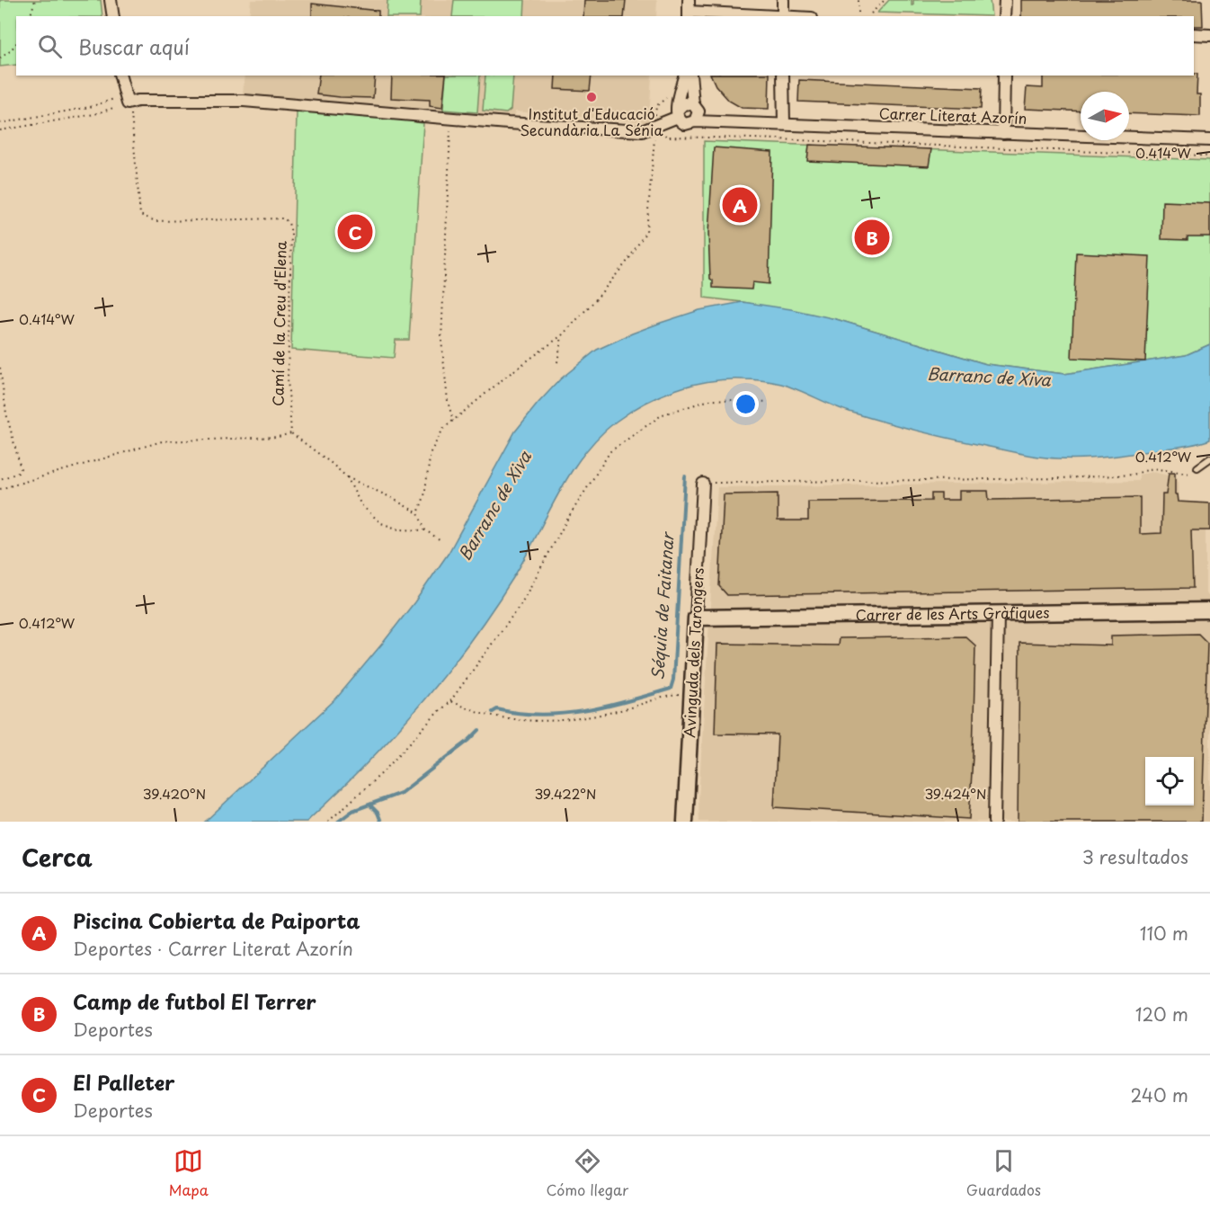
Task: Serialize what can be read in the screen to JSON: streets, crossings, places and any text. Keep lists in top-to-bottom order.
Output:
{
  "streets": {
    "street": ["Carrer Literat Azorín", "Carrer de les Arts Gràfiques", "Avinguda dels Tarongers"],
    "path": ["Camí de la Creu d'Elena"]
  },
  "crossings": [
    ["Carrer de les Arts Gràfiques", "Avinguda dels Tarongers"]
  ],
  "water": ["Barranc de Xiva", "Séquia de Faitanar"],
  "places": ["Institut d'Educació Secundària La Sénia"],
  "north": "right",
  "page": {
    "search": "Buscar aquí",
    "pins": ["A", "C", "B"],
    "heading": ["Cerca", "3 resultados"],
    "list": [
      {
        "mark": "A",
        "name": "Piscina Cobierta de Paiporta",
        "note": "Deportes · Carrer Literat Azorín",
        "value": "110 m"
      },
      {
        "mark": "B",
        "name": "Camp de futbol El Terrer",
        "note": "Deportes",
        "value": "120 m"
      },
      {
        "mark": "C",
        "name": "El Palleter",
        "note": "Deportes",
        "value": "240 m"
      }
    ],
    "nav": ["Mapa", "Cómo llegar", "Guardados"]
  },
  "coordinates": [
    "0.414°W",
    "0.412°W",
    "39.420°N",
    "39.422°N",
    "39.424°N"
  ]
}
